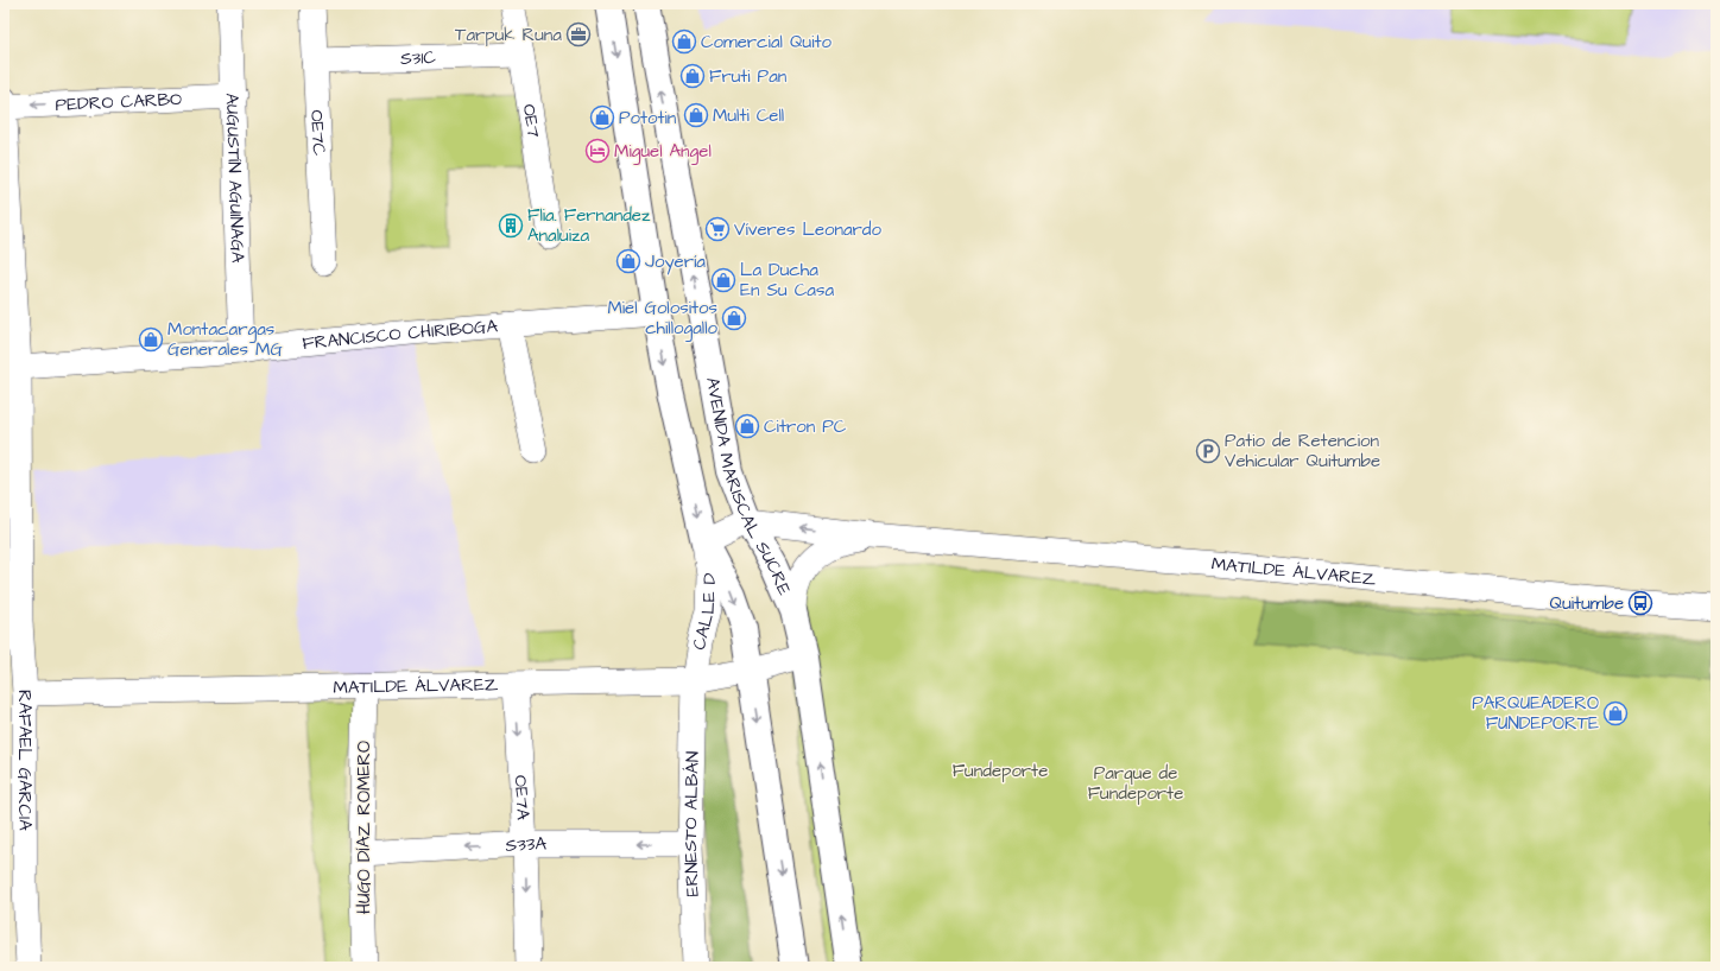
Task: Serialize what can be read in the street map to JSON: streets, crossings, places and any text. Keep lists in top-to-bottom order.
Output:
{
  "streets": {
    "main road": ["AVENIDA MARISCAL SUCRE"],
    "street": [
      "S31C",
      "PEDRO CARBO",
      "OE7",
      "OE7C",
      "AUGUSTÍN AGUINAGA",
      "FRANCISCO CHIRIBOGA",
      "MATILDE ÁLVAREZ",
      "CALLE D",
      "RAFAEL GARCIA",
      "OE7A",
      "ERNESTO ALBÁN",
      "HUGO DÍAZ ROMERO",
      "S33A"
    ]
  },
  "crossings": [
    ["S31C", "OE7"],
    ["S31C", "OE7C"],
    ["PEDRO CARBO", "AUGUSTÍN AGUINAGA"],
    ["PEDRO CARBO", "RAFAEL GARCIA"],
    ["AUGUSTÍN AGUINAGA", "FRANCISCO CHIRIBOGA"],
    ["FRANCISCO CHIRIBOGA", "RAFAEL GARCIA"],
    ["AVENIDA MARISCAL SUCRE", "MATILDE ÁLVAREZ"],
    ["MATILDE ÁLVAREZ", "CALLE D"],
    ["MATILDE ÁLVAREZ", "RAFAEL GARCIA"],
    ["MATILDE ÁLVAREZ", "OE7A"],
    ["MATILDE ÁLVAREZ", "ERNESTO ALBÁN"],
    ["MATILDE ÁLVAREZ", "HUGO DÍAZ ROMERO"],
    ["CALLE D", "ERNESTO ALBÁN"],
    ["OE7A", "S33A"],
    ["ERNESTO ALBÁN", "S33A"],
    ["HUGO DÍAZ ROMERO", "S33A"]
  ],
  "one_way": ["PEDRO CARBO", "OE7A", "S33A"],
  "parks": ["Fundeporte", "Parque de Fundeporte"],
  "places": {
    "office": ["Tarpuk Runa"],
    "shop": [
      "Comercial Quito",
      "Fruti Pan",
      "Multi Cell",
      "Pototin",
      "Joyería",
      "La Ducha En Su Casa",
      "Miel Golositos chillogallo",
      "Montacargas Generales MG",
      "Citron PC",
      "PARQUEADERO FUNDEPORTE"
    ],
    "hotel": ["Miguel Angel"],
    "building": ["Flia. Fernandez Analuiza"],
    "supermarket": ["Víveres Leonardo"],
    "parking": ["Patio de Retencion Vehicular Quitumbe"],
    "bus stop": ["Quitumbe"]
  }
}
